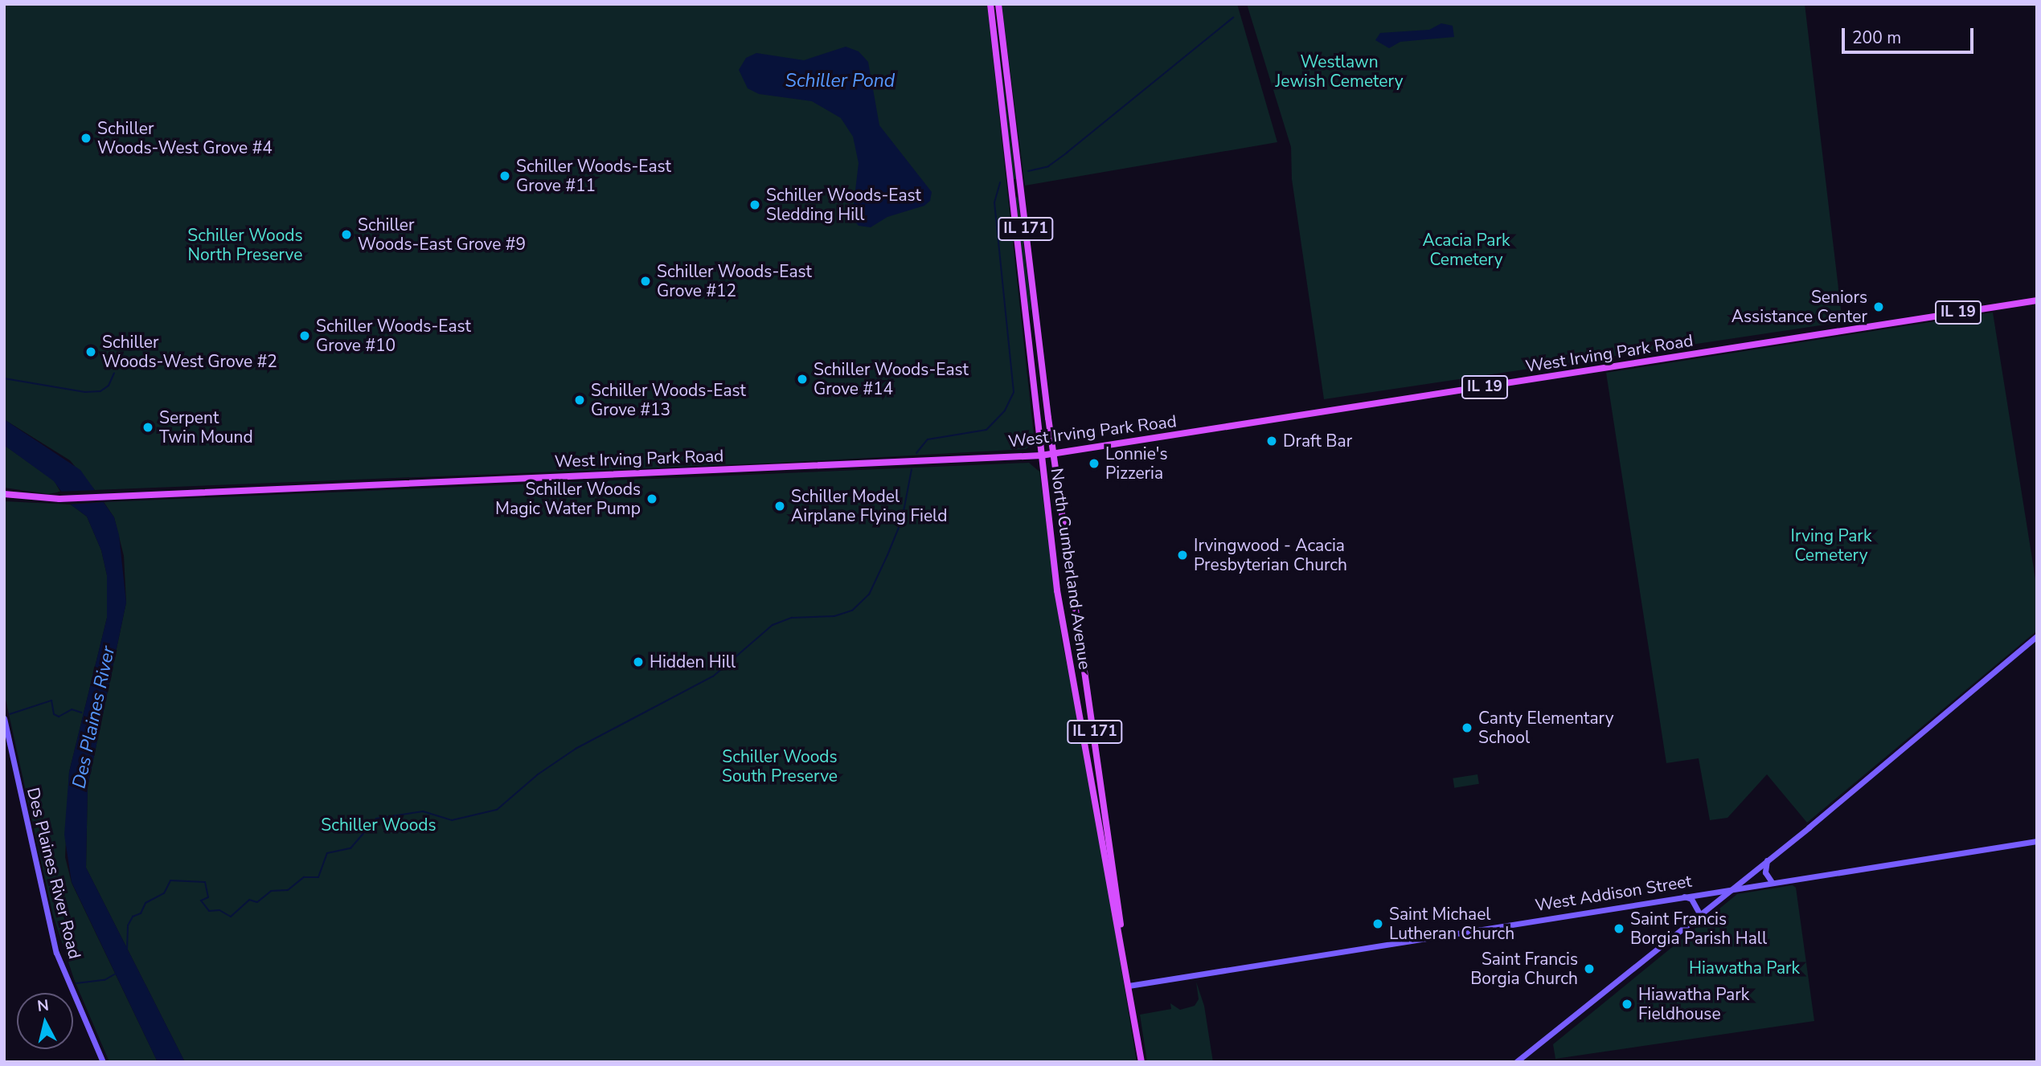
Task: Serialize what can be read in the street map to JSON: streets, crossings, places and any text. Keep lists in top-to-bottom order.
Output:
{
  "streets": {
    "main road": [
      "IL 171",
      "IL 19",
      "West Irving Park Road",
      "North Cumberland Avenue",
      "Des Plaines River Road",
      "West Addison Street"
    ]
  },
  "crossings": [
    ["West Irving Park Road", "North Cumberland Avenue"],
    ["North Cumberland Avenue", "West Addison Street"]
  ],
  "water": ["Schiller Pond", "Des Plaines River"],
  "parks": [
    "Westlawn Jewish Cemetery",
    "Schiller Woods North Preserve",
    "Acacia Park Cemetery",
    "Irving Park Cemetery",
    "Schiller Woods South Preserve",
    "Schiller Woods",
    "Hiawatha Park"
  ],
  "places": [
    "Schiller Woods-West Grove #4",
    "Schiller Woods-East Grove #11",
    "Schiller Woods-East Sledding Hill",
    "Schiller Woods-East Grove #9",
    "Schiller Woods-East Grove #12",
    "Seniors Assistance Center",
    "Schiller Woods-East Grove #10",
    "Schiller Woods-West Grove #2",
    "Schiller Woods-East Grove #14",
    "Schiller Woods-East Grove #13",
    "Serpent Twin Mound",
    "Draft Bar",
    "Lonnie's Pizzeria",
    "Schiller Woods Magic Water Pump",
    "Schiller Model Airplane Flying Field",
    "Irvingwood - Acacia Presbyterian Church",
    "Hidden Hill",
    "Canty Elementary School",
    "Saint Michael Lutheran Church",
    "Saint Francis Borgia Parish Hall",
    "Saint Francis Borgia Church",
    "Hiawatha Park Fieldhouse"
  ],
  "scale_bar": "200 m",
  "north": "top"
}
